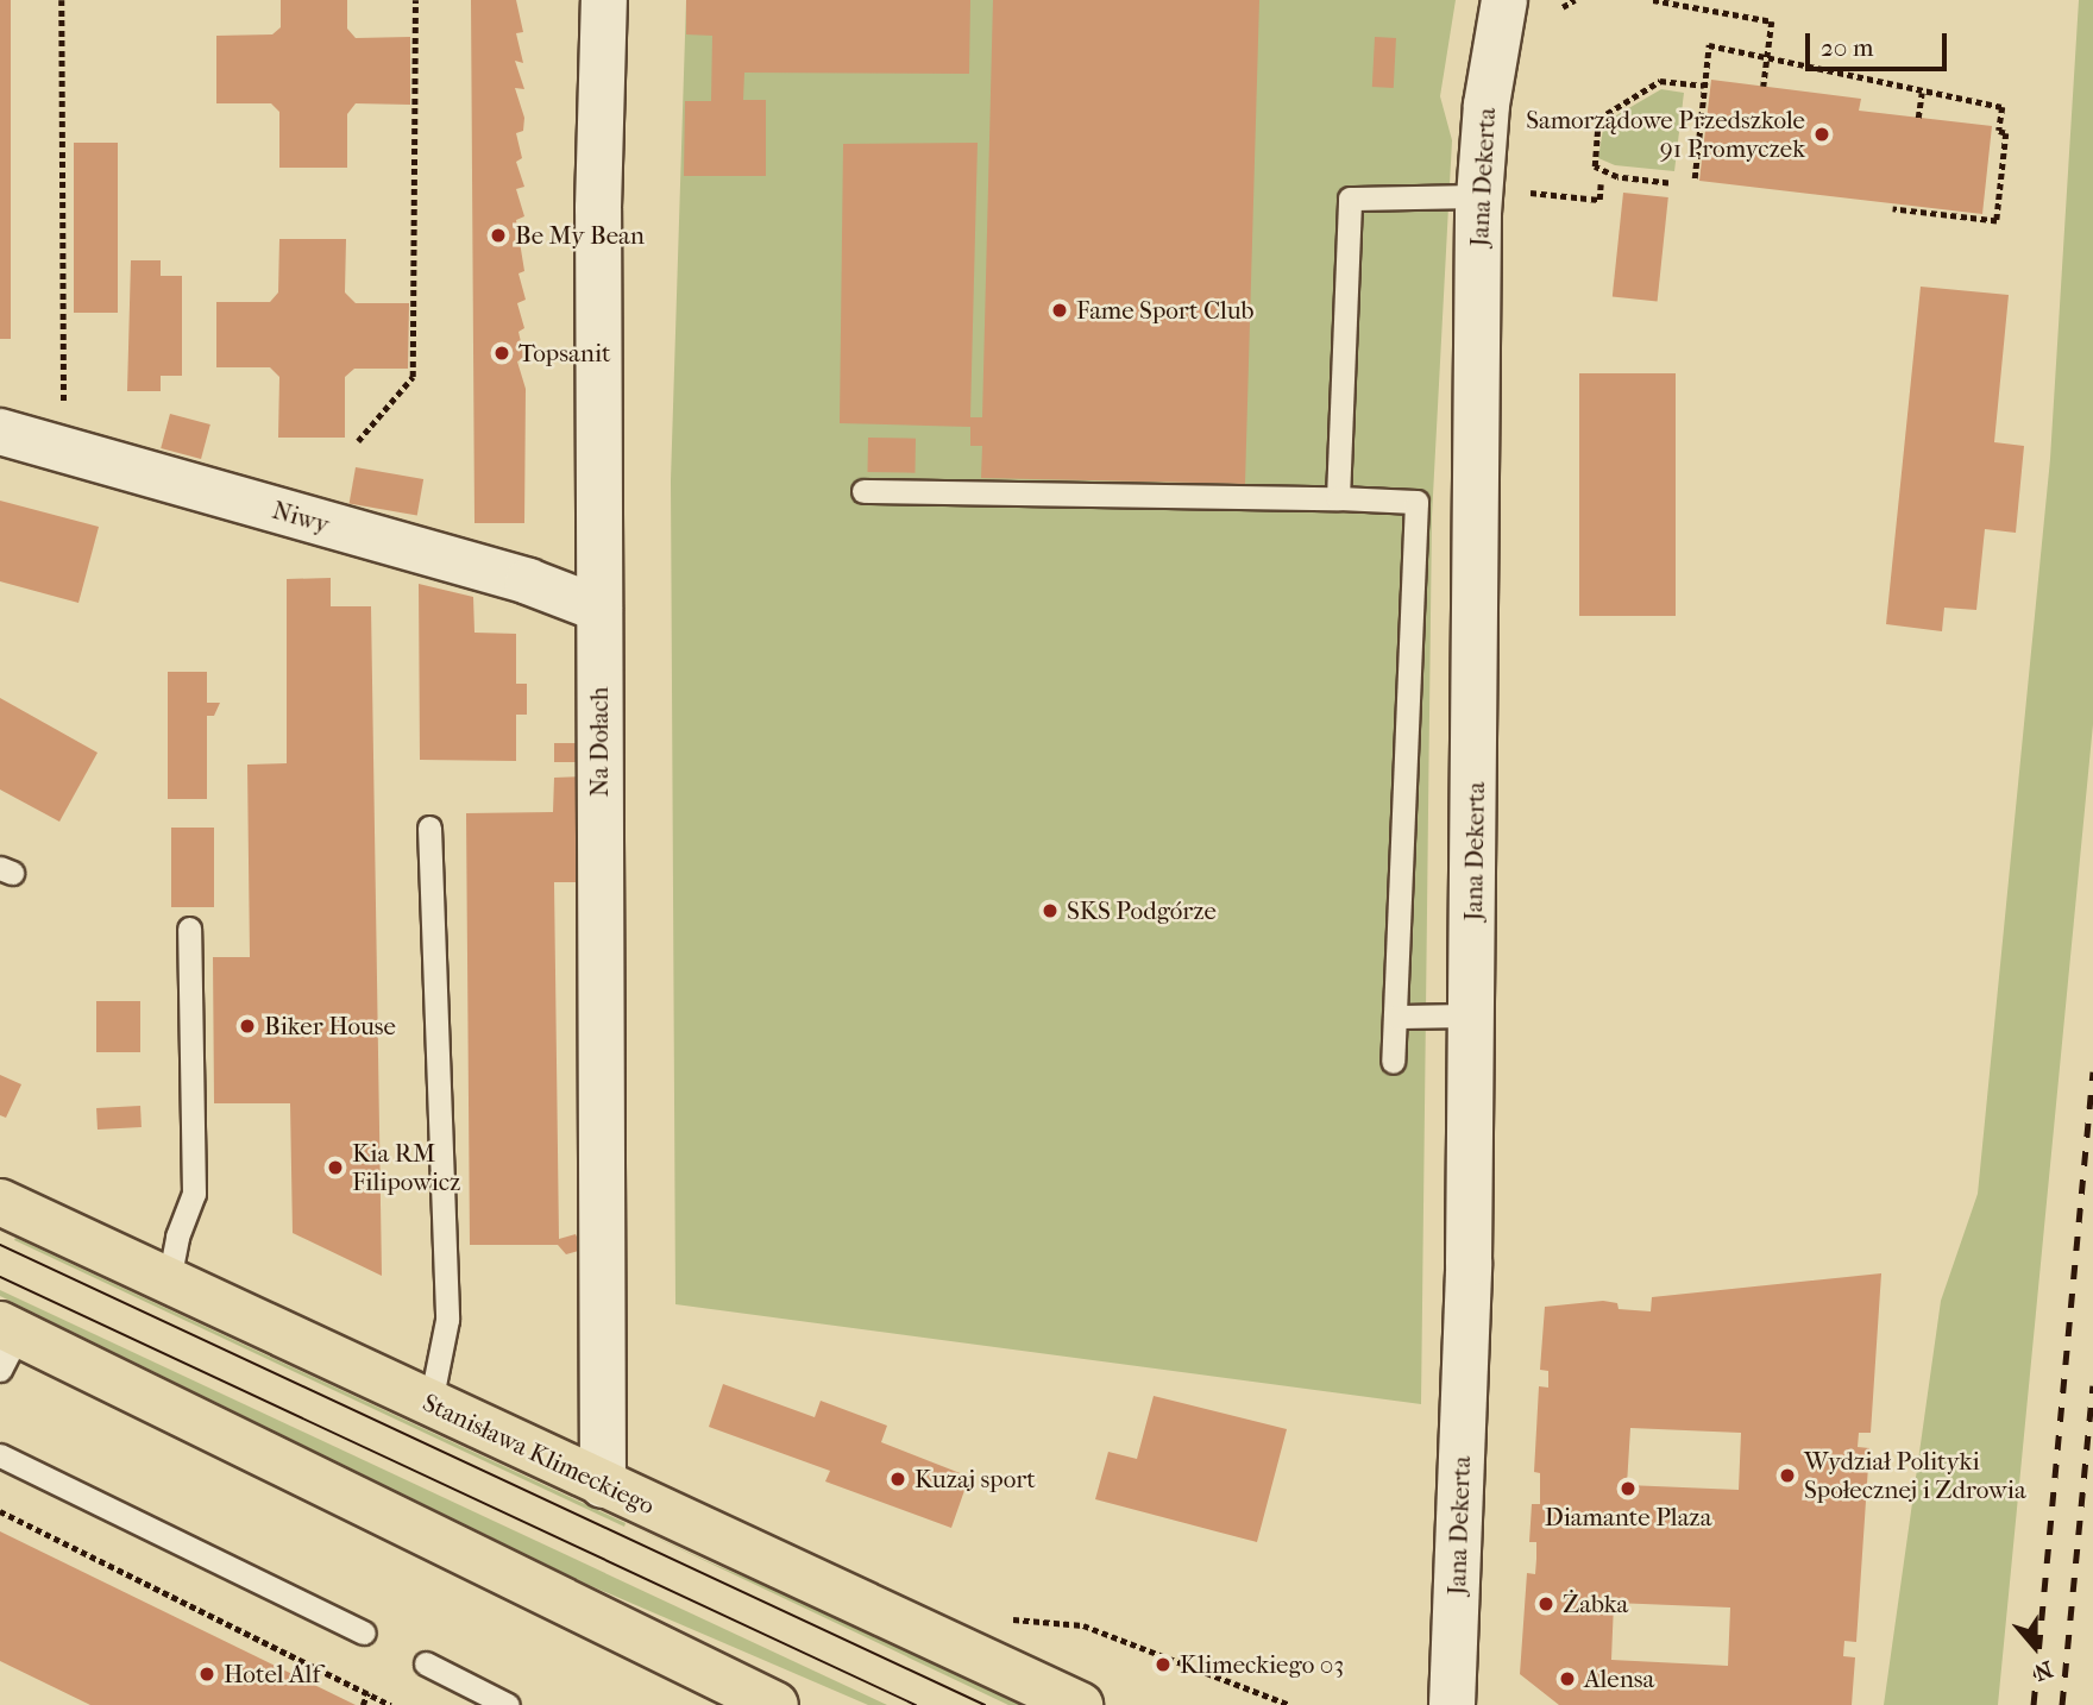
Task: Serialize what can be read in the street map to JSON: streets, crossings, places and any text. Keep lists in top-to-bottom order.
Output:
{
  "streets": {
    "main road": ["Stanisława Klimeckiego"],
    "street": ["Jana Dekerta", "Niwy", "Na Dołach"]
  },
  "crossings": [
    ["Niwy", "Na Dołach"],
    ["Na Dołach", "Stanisława Klimeckiego"]
  ],
  "places": [
    "Samorządowe Przedszkole 91 Promyczek",
    "Be My Bean",
    "Fame Sport Club",
    "Topsanit",
    "SKS Podgórze",
    "Biker House",
    "Kia RM Filipowicz",
    "Wydział Polityki Społecznej i Zdrowia",
    "Kuzaj sport",
    "Diamante Plaza",
    "Żabka",
    "Klimeckiego 03",
    "Hotel Alf",
    "Alensa"
  ],
  "scale_bar": "20 m",
  "north": "bottom"
}
